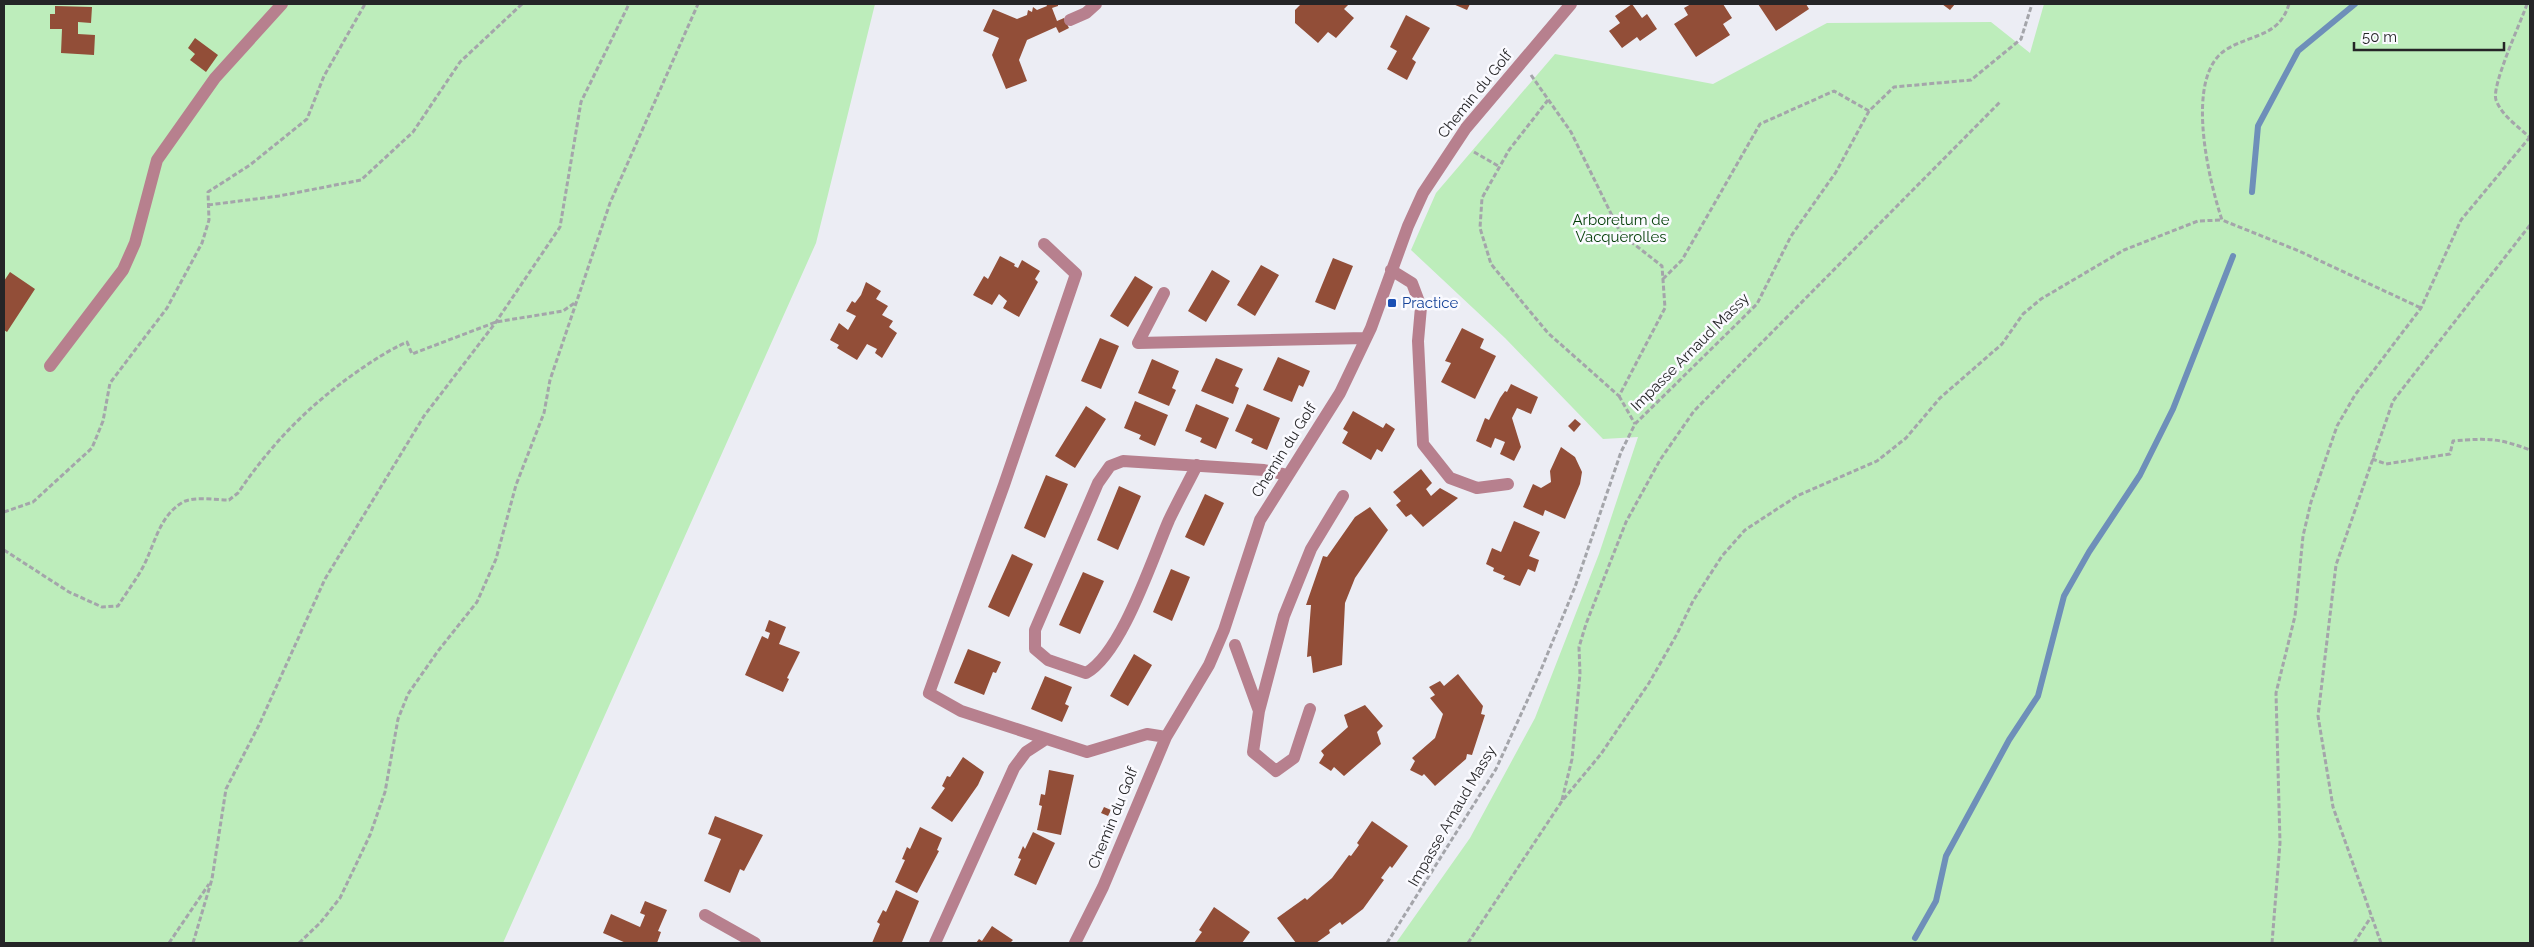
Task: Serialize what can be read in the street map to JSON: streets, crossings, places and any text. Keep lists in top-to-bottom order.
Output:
{
  "streets": {
    "street": ["Chemin du Golf"],
    "path": ["Impasse Arnaud Massy"]
  },
  "parks": ["Arboretum de Vacquerolles"],
  "places": {
    "transit": ["Practice"]
  },
  "scale_bar": "50 m"
}
